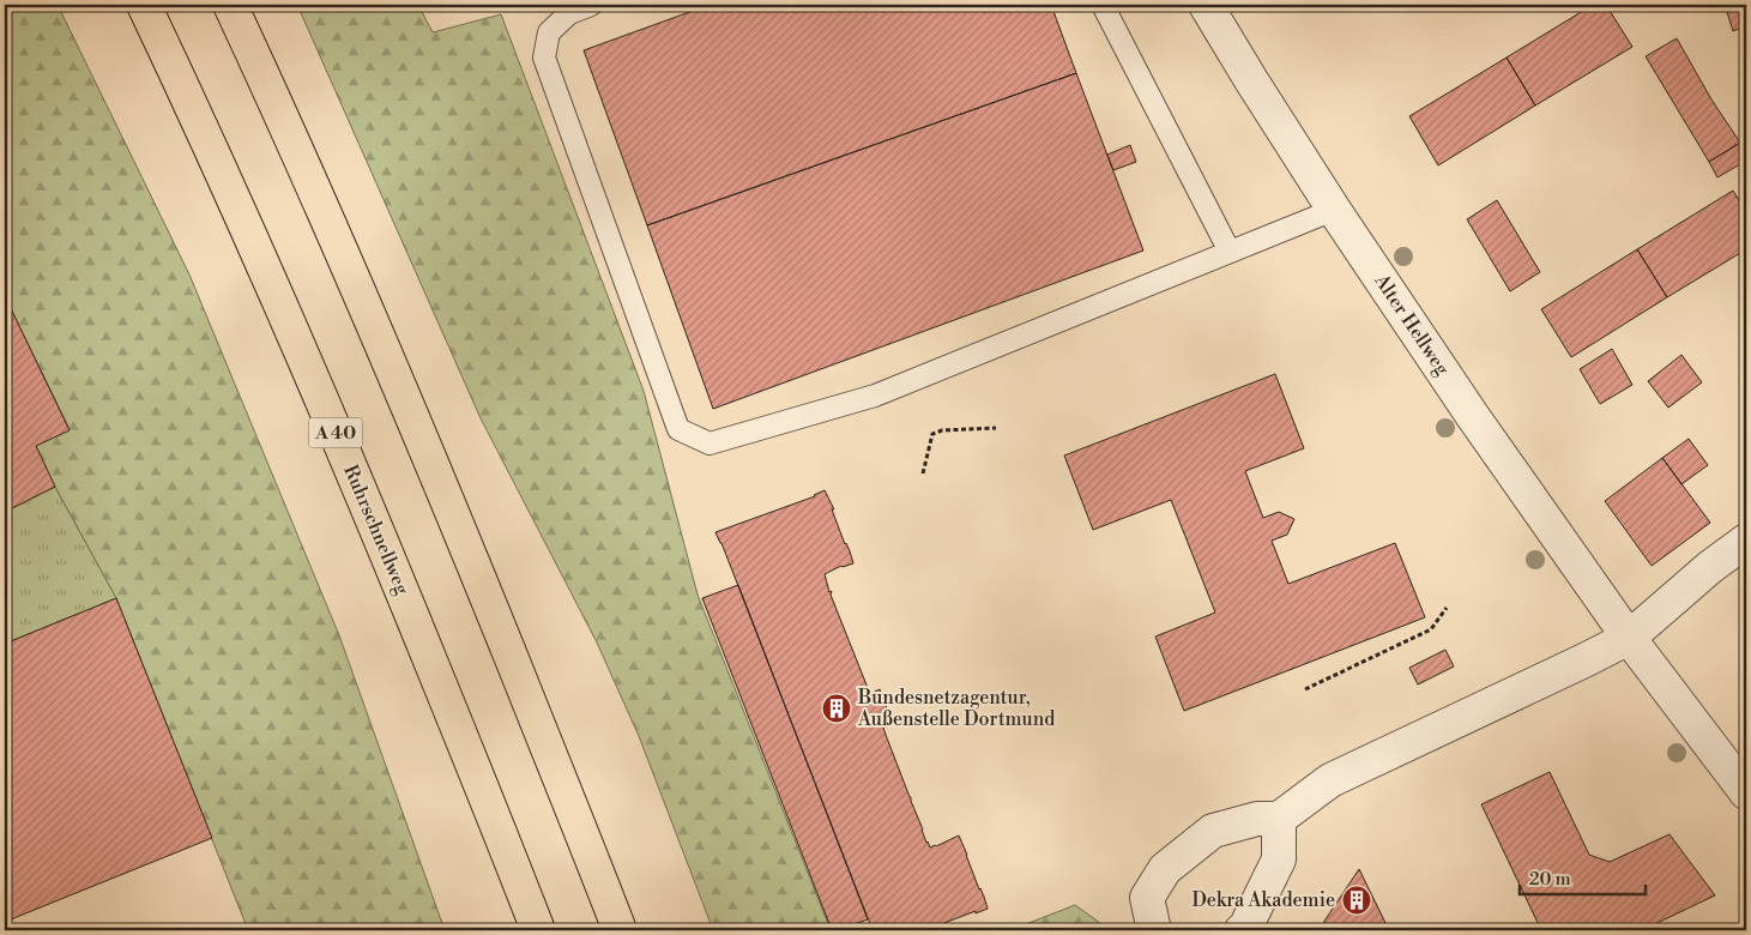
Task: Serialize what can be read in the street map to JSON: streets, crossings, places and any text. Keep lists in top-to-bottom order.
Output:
{
  "streets": {
    "highway": ["A 40", "Ruhrschnellweg"],
    "street": ["Alter Hellweg"]
  },
  "places": {
    "building": ["Bundesnetzagentur, Außenstelle Dortmund", "Dekra Akademie"]
  },
  "scale_bar": "20 m"
}
